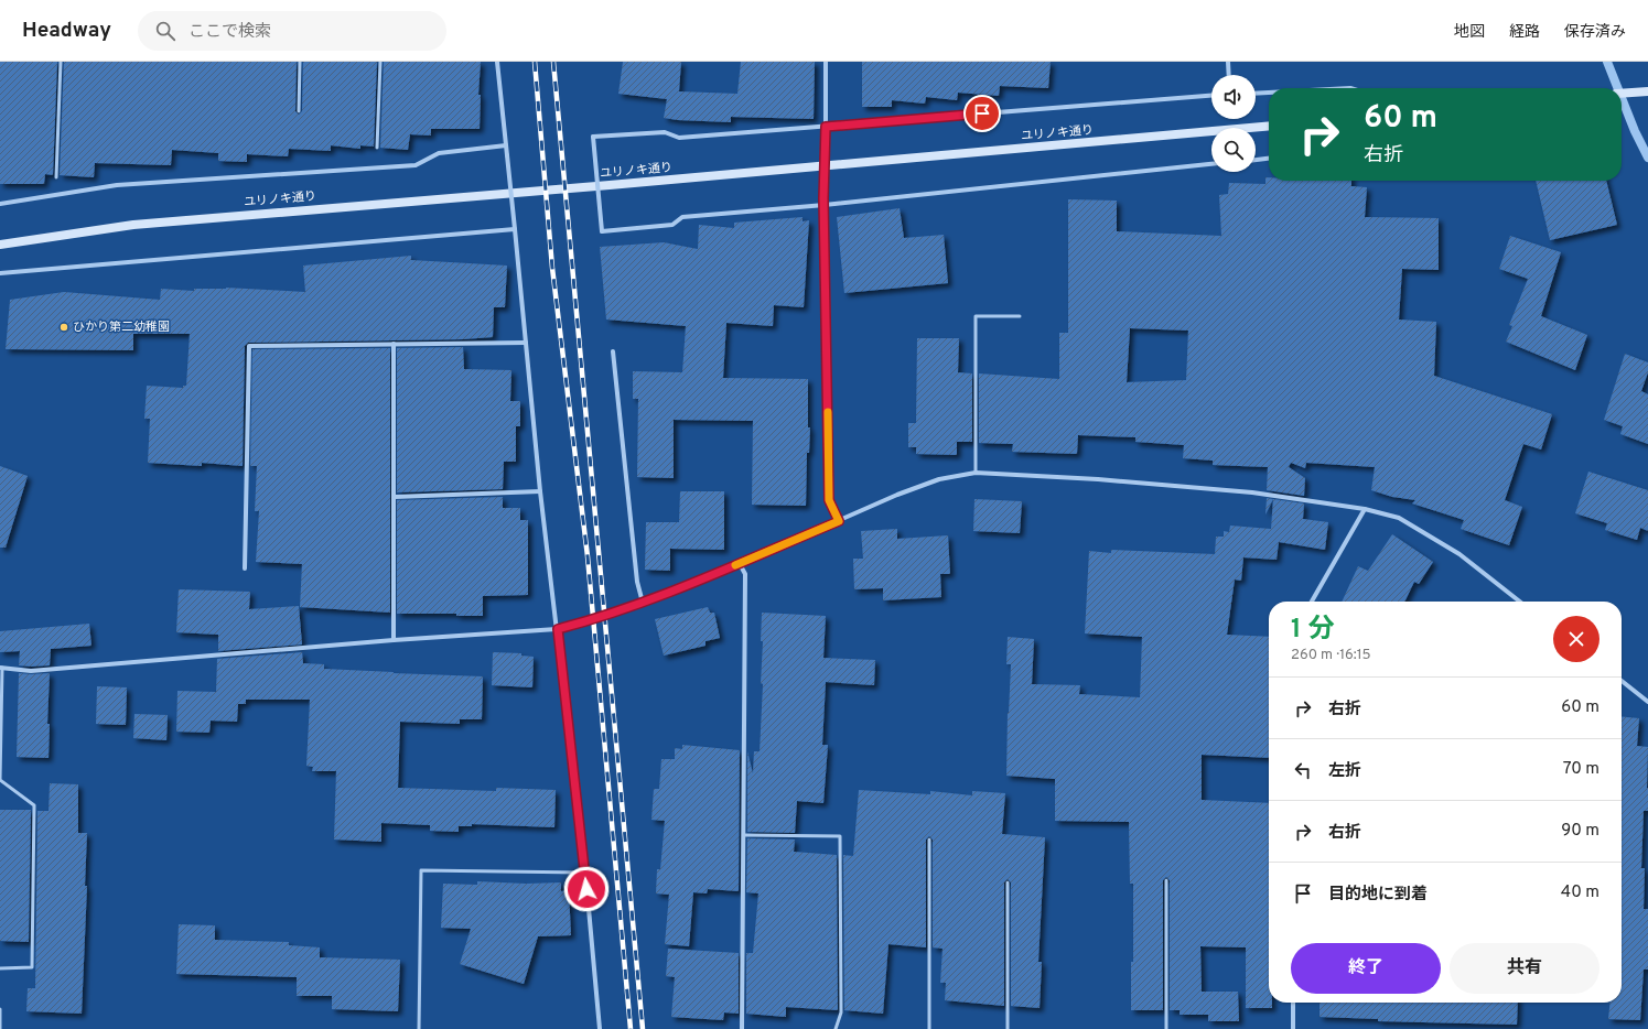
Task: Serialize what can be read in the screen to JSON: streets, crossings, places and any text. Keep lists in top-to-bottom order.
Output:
{
  "streets": {
    "street": ["ユリノキ通り"]
  },
  "places": ["ひかり第二幼稚園"],
  "page": {
    "header": "Headway",
    "search": "ここで検索",
    "nav": ["地図", "経路", "保存済み"],
    "turn": ["60 m", "右折"],
    "heading": ["1 分", "260 m · 16:15"],
    "list": [
      {
        "name": "右折",
        "value": "60 m"
      },
      {
        "name": "左折",
        "value": "70 m"
      },
      {
        "name": "右折",
        "value": "90 m"
      },
      {
        "name": "目的地に到着",
        "value": "40 m"
      }
    ],
    "buttons": ["終了", "共有"]
  }
}
